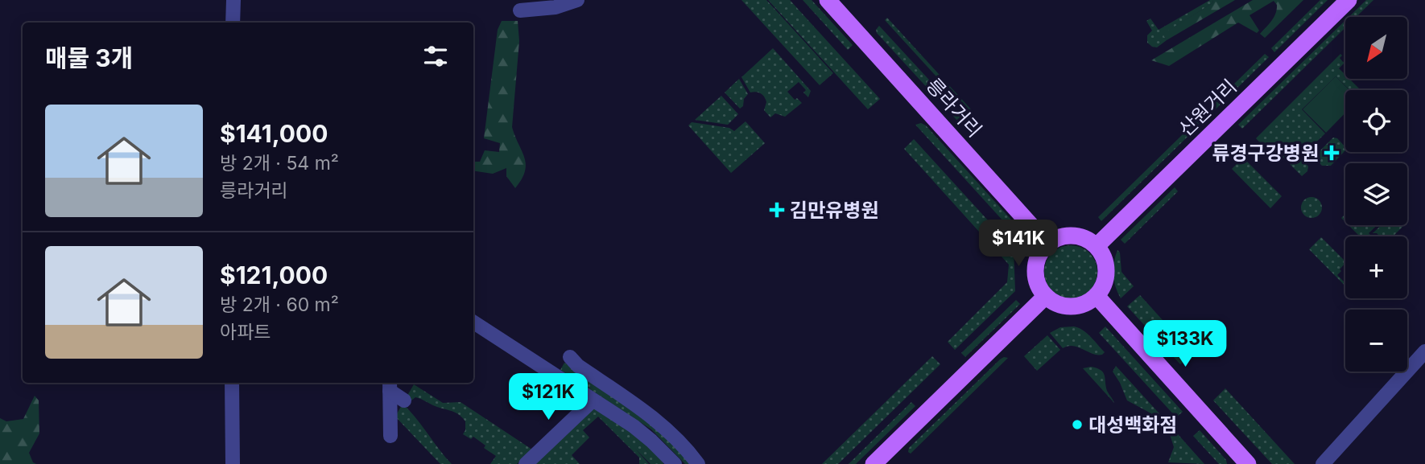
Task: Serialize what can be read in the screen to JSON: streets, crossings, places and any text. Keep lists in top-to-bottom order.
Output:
{
  "streets": {
    "main road": ["릉라거리", "산원거리"]
  },
  "crossings": [
    ["릉라거리", "산원거리"]
  ],
  "places": {
    "health": ["류경구강병원", "김만유병원"],
    "other": ["대성백화점"]
  },
  "north": "bottom left",
  "page": {
    "map_buttons": ["+", "−"],
    "heading": "매물 3개",
    "list": [
      {
        "name": "$141,000",
        "note": "방 2개 · 54 m² · 릉라거리"
      },
      {
        "name": "$121,000",
        "note": "방 2개 · 60 m² · 아파트"
      }
    ],
    "price": ["$141K", "$133K", "$121K"]
  }
}
